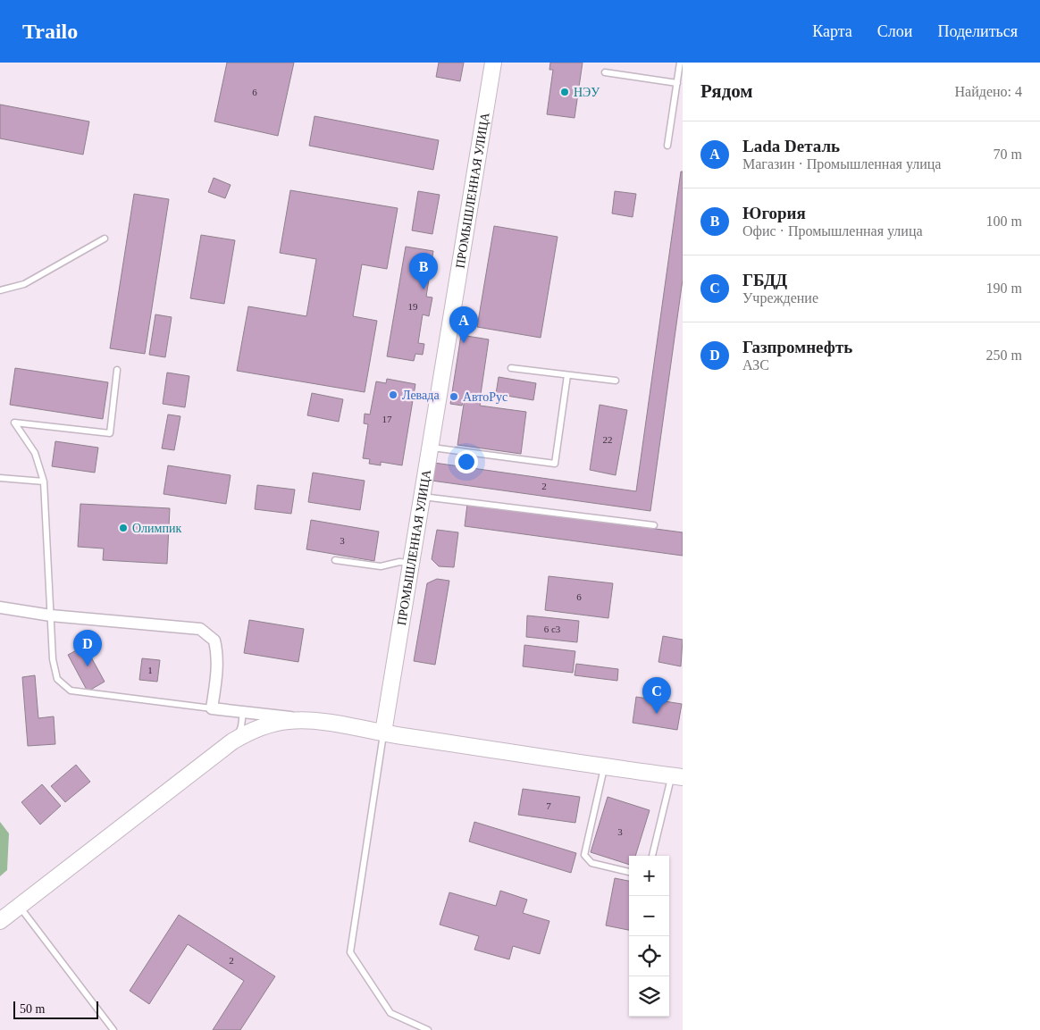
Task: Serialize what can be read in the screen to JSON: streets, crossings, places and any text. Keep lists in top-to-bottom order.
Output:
{
  "streets": {
    "main road": ["ПРОМЫШЛЕННАЯ УЛИЦА"]
  },
  "places": [
    "НЭУ",
    "Левада",
    "АвтоРус",
    "Олимпик"
  ],
  "house_numbers": [
    "6",
    "19",
    "17",
    "22",
    "2",
    "3",
    "6",
    "6 с3",
    "1",
    "7",
    "3",
    "2"
  ],
  "scale_bar": "50 m",
  "page": {
    "header": "Trailo",
    "nav": ["Карта", "Слои", "Поделиться"],
    "heading": ["Рядом", "Найдено: 4"],
    "list": [
      {
        "mark": "A",
        "name": "Lada Dеталь",
        "note": "Магазин · Промышленная улица",
        "value": "70 m"
      },
      {
        "mark": "B",
        "name": "Югория",
        "note": "Офис · Промышленная улица",
        "value": "100 m"
      },
      {
        "mark": "C",
        "name": "ГБДД",
        "note": "Учреждение",
        "value": "190 m"
      },
      {
        "mark": "D",
        "name": "Газпромнефть",
        "note": "АЗС",
        "value": "250 m"
      }
    ],
    "pins": [
      "B",
      "A",
      "D",
      "C"
    ],
    "map_buttons": ["+", "−"],
    "scale": "50 m"
  }
}
